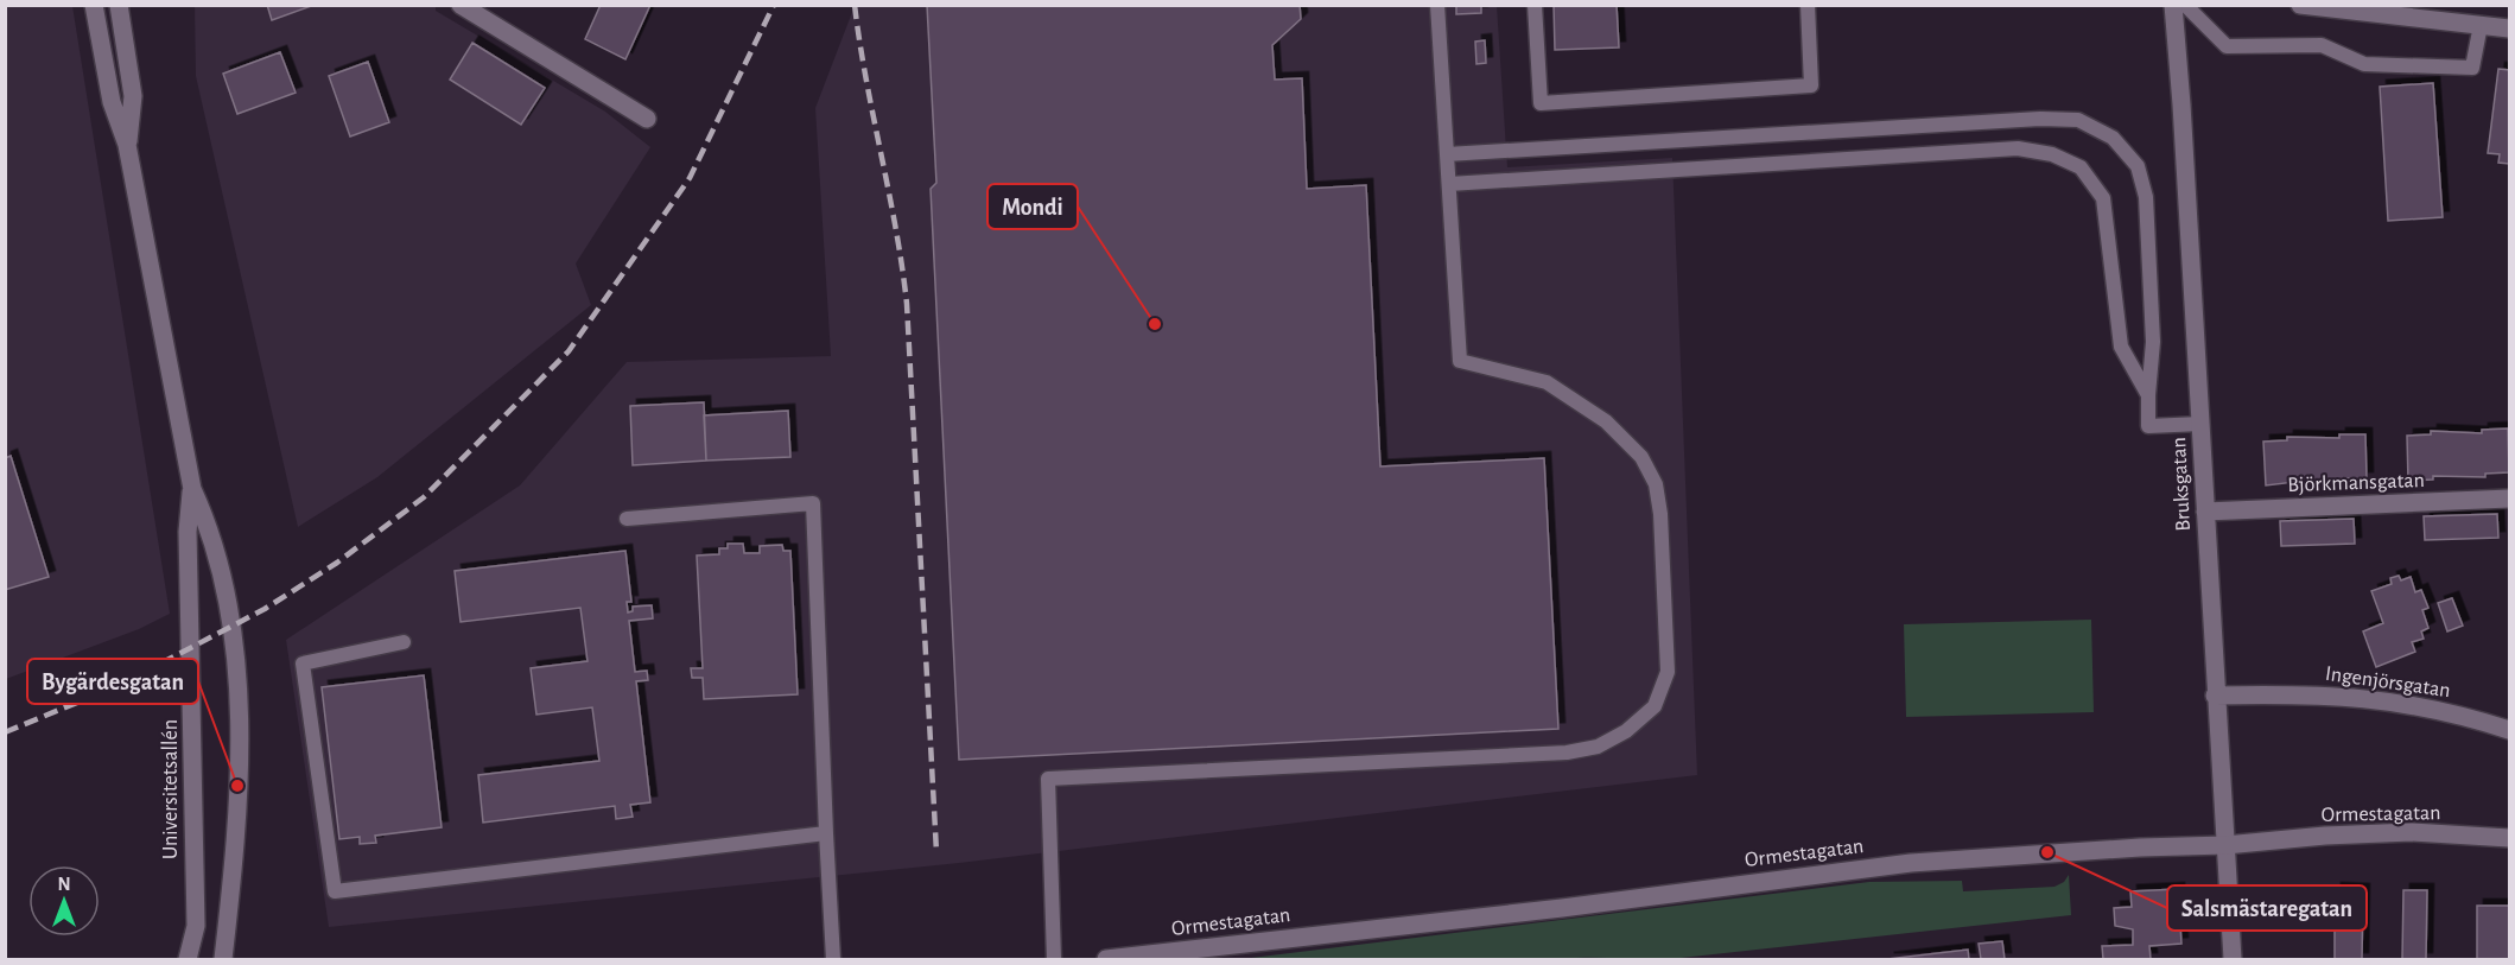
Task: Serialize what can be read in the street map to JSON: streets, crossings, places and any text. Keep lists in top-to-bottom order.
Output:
{
  "streets": {
    "street": [
      "Björkmansgatan",
      "Bruksgatan",
      "Ingenjörsgatan",
      "Universitetsallén",
      "Ormestagatan"
    ]
  },
  "crossings": [
    ["Björkmansgatan", "Bruksgatan"],
    ["Bruksgatan", "Ingenjörsgatan"],
    ["Bruksgatan", "Ormestagatan"]
  ],
  "places": ["Mondi", "Bygärdesgatan", "Salsmästaregatan"],
  "north": "top"
}
